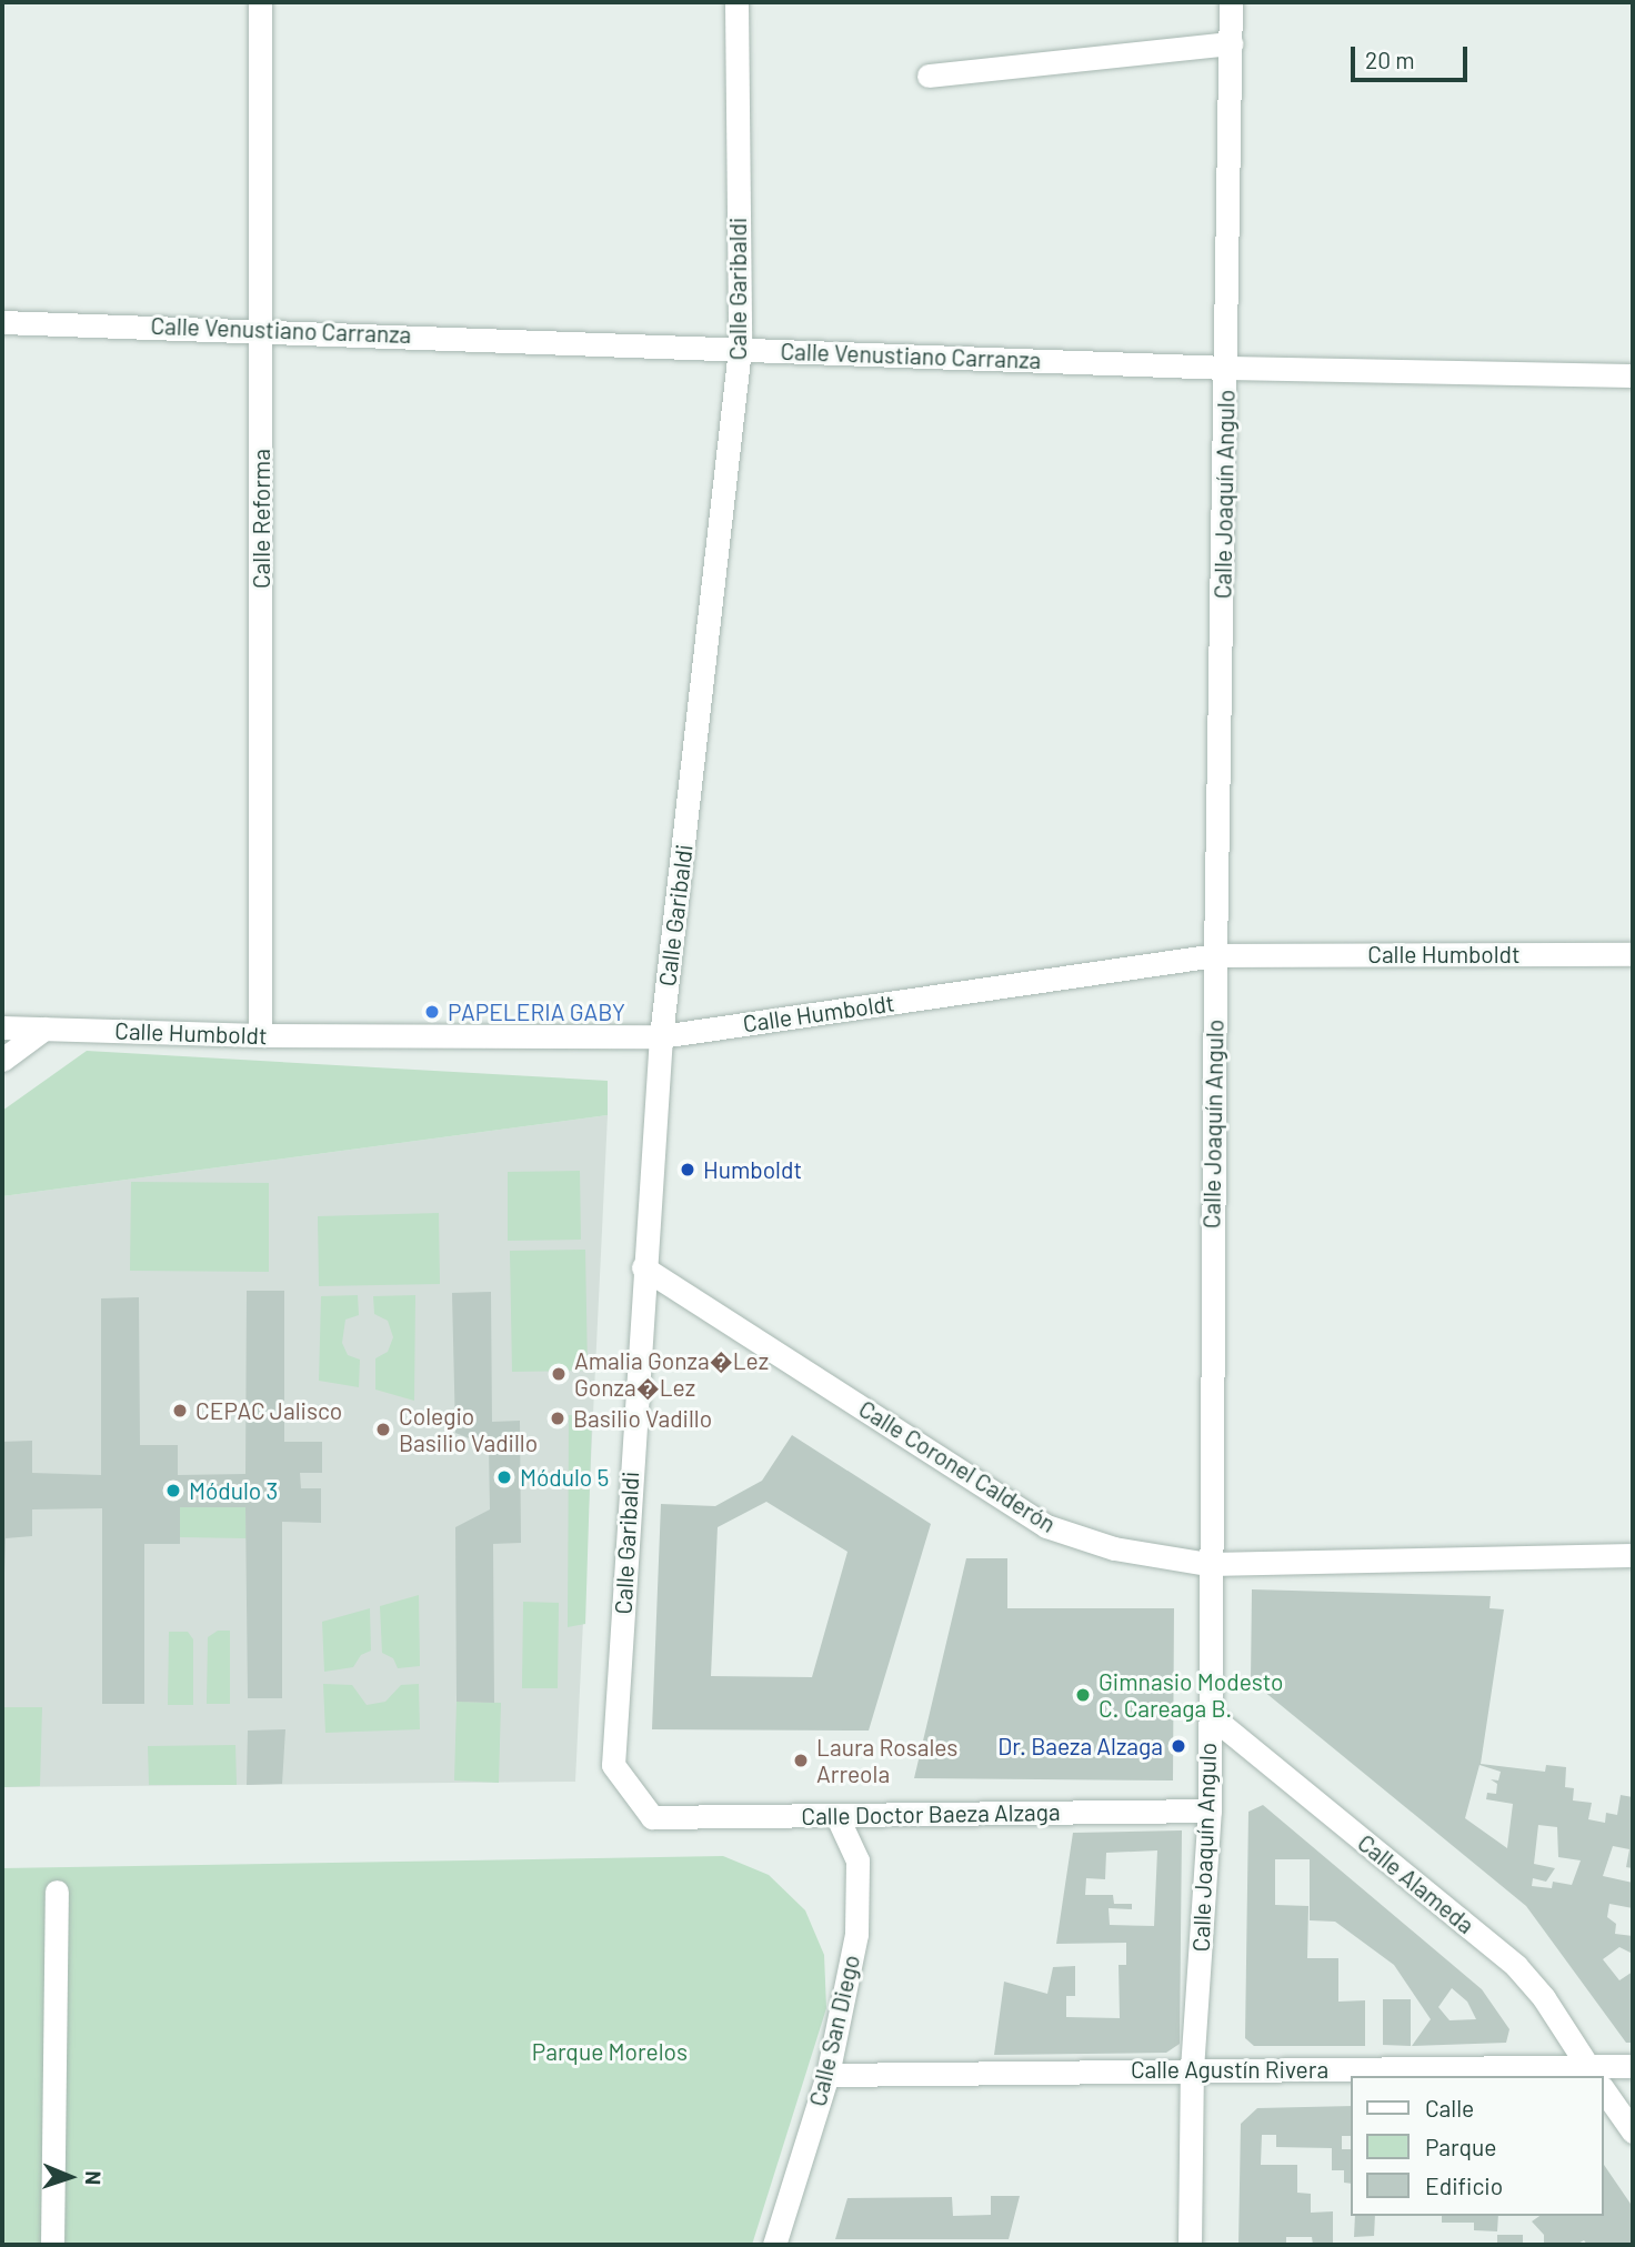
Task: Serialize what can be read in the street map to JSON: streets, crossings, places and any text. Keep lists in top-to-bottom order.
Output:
{
  "streets": {
    "street": [
      "Calle Garibaldi",
      "Calle Venustiano Carranza",
      "Calle Joaquín Angulo",
      "Calle Reforma",
      "Calle Humboldt",
      "Calle Coronel Calderón",
      "Calle Doctor Baeza Alzaga",
      "Calle Alameda",
      "Calle San Diego",
      "Calle Agustín Rivera"
    ]
  },
  "crossings": [
    ["Calle Garibaldi", "Calle Venustiano Carranza"],
    ["Calle Garibaldi", "Calle Humboldt"],
    ["Calle Garibaldi", "Calle Coronel Calderón"],
    ["Calle Garibaldi", "Calle Doctor Baeza Alzaga"],
    ["Calle Venustiano Carranza", "Calle Joaquín Angulo"],
    ["Calle Venustiano Carranza", "Calle Reforma"],
    ["Calle Joaquín Angulo", "Calle Humboldt"],
    ["Calle Joaquín Angulo", "Calle Coronel Calderón"],
    ["Calle Joaquín Angulo", "Calle Doctor Baeza Alzaga"],
    ["Calle Joaquín Angulo", "Calle Alameda"],
    ["Calle Joaquín Angulo", "Calle Agustín Rivera"],
    ["Calle Reforma", "Calle Humboldt"],
    ["Calle Doctor Baeza Alzaga", "Calle San Diego"],
    ["Calle Alameda", "Calle Agustín Rivera"],
    ["Calle San Diego", "Calle Agustín Rivera"]
  ],
  "parks": ["Parque Morelos"],
  "places": [
    "PAPELERIA GABY",
    "Humboldt",
    "Amalia Gonza�Lez Gonza�Lez",
    "CEPAC Jalisco",
    "Basilio Vadillo",
    "Colegio Basilio Vadillo",
    "Módulo 5",
    "Módulo 3",
    "Gimnasio Modesto C. Careaga B.",
    "Dr. Baeza Alzaga",
    "Laura Rosales Arreola"
  ],
  "legend": ["Calle", "Parque", "Edificio"],
  "scale_bar": "20 m",
  "north": "right"
}
